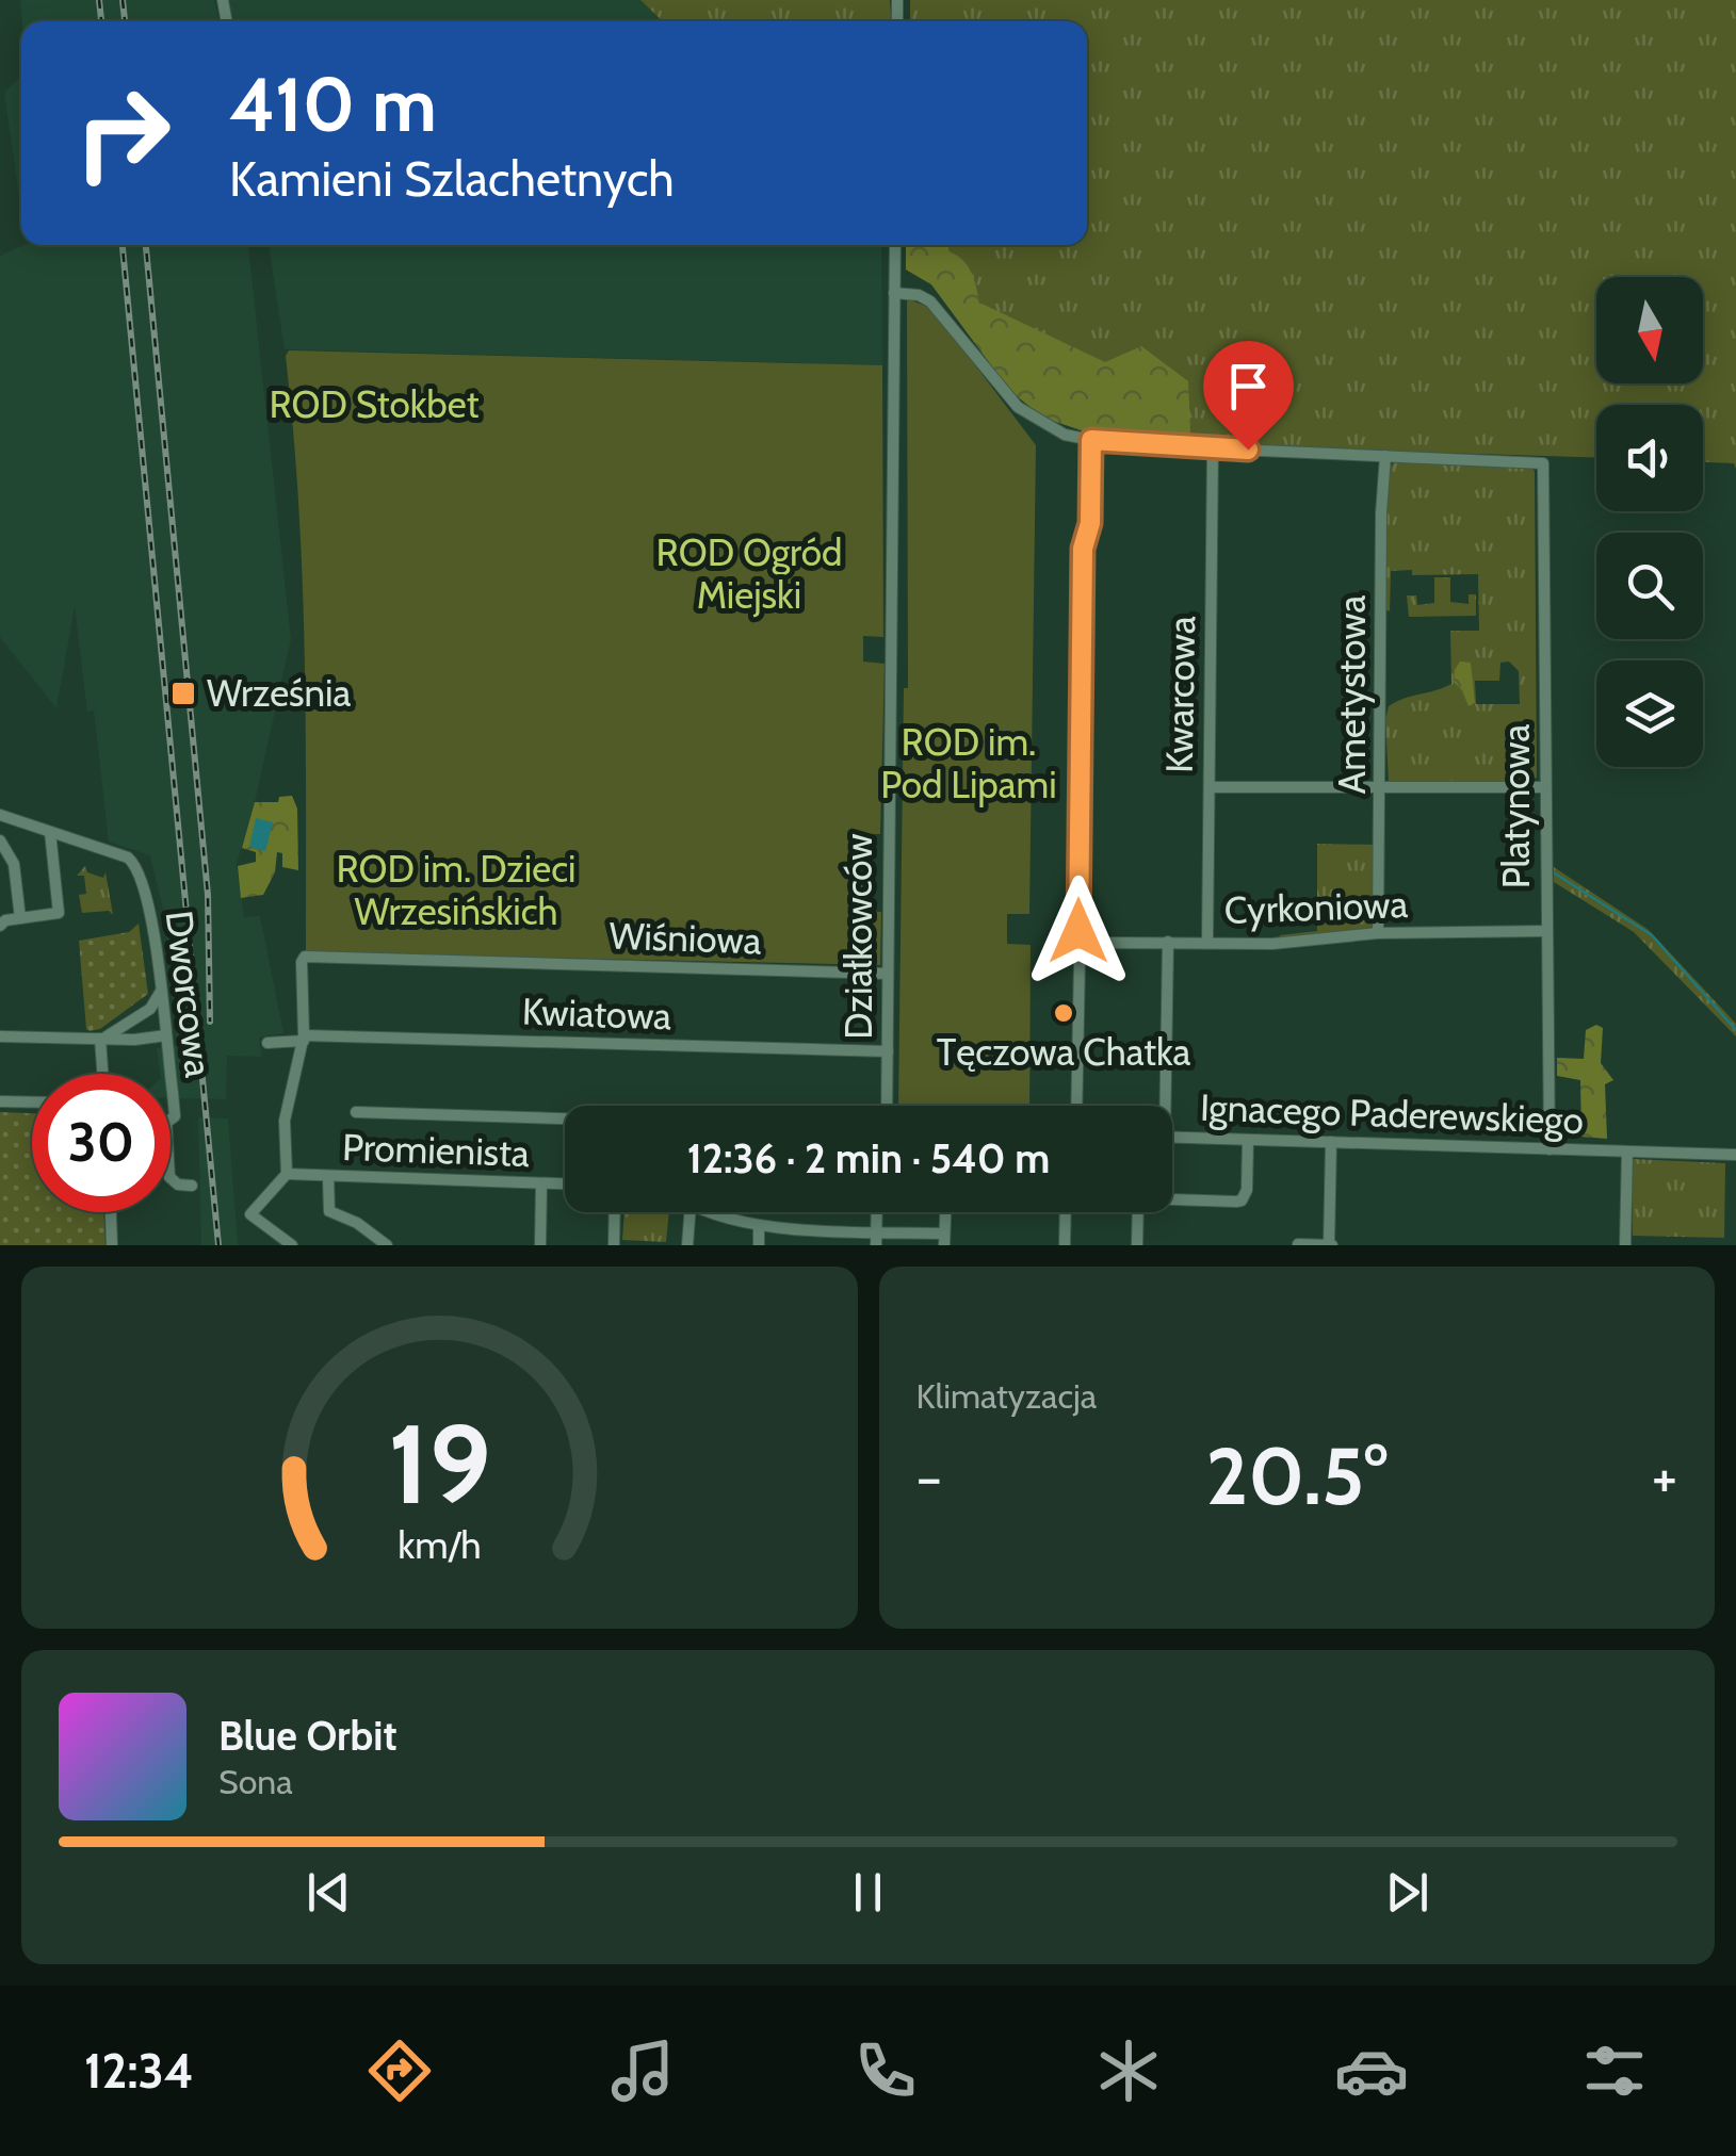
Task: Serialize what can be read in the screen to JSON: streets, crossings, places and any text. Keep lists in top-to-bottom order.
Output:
{
  "streets": {
    "street": [
      "Kwarcowa",
      "Ametystowa",
      "Platynowa",
      "Cyrkoniowa",
      "Działkowców",
      "Wiśniowa",
      "Dworcowa",
      "Kwiatowa",
      "Ignacego Paderewskiego",
      "Promienista"
    ]
  },
  "crossings": [
    ["Kwarcowa", "Cyrkoniowa"],
    ["Ametystowa", "Platynowa"],
    ["Ametystowa", "Cyrkoniowa"],
    ["Platynowa", "Cyrkoniowa"],
    ["Platynowa", "Ignacego Paderewskiego"],
    ["Działkowców", "Wiśniowa"],
    ["Działkowców", "Kwiatowa"],
    ["Wiśniowa", "Kwiatowa"]
  ],
  "parks": [
    "ROD Stokbet",
    "ROD Ogród Miejski",
    "ROD im. Pod Lipami",
    "ROD im. Dzieci Wrzesińskich"
  ],
  "places": {
    "transit": ["Września"],
    "other": ["Tęczowa Chatka"]
  },
  "north": "bottom",
  "page": {
    "turn": ["410 m", "Kamieni Szlachetnych"],
    "limit": "30",
    "trip": "12:36 · 2 min · 540 m",
    "tile": "Klimatyzacja",
    "heat": ["−", "20.5°", "+"],
    "song": ["Blue Orbit", "Sona"],
    "tabs": "12:34",
    "gauge": ["19", "km/h"]
  }
}
